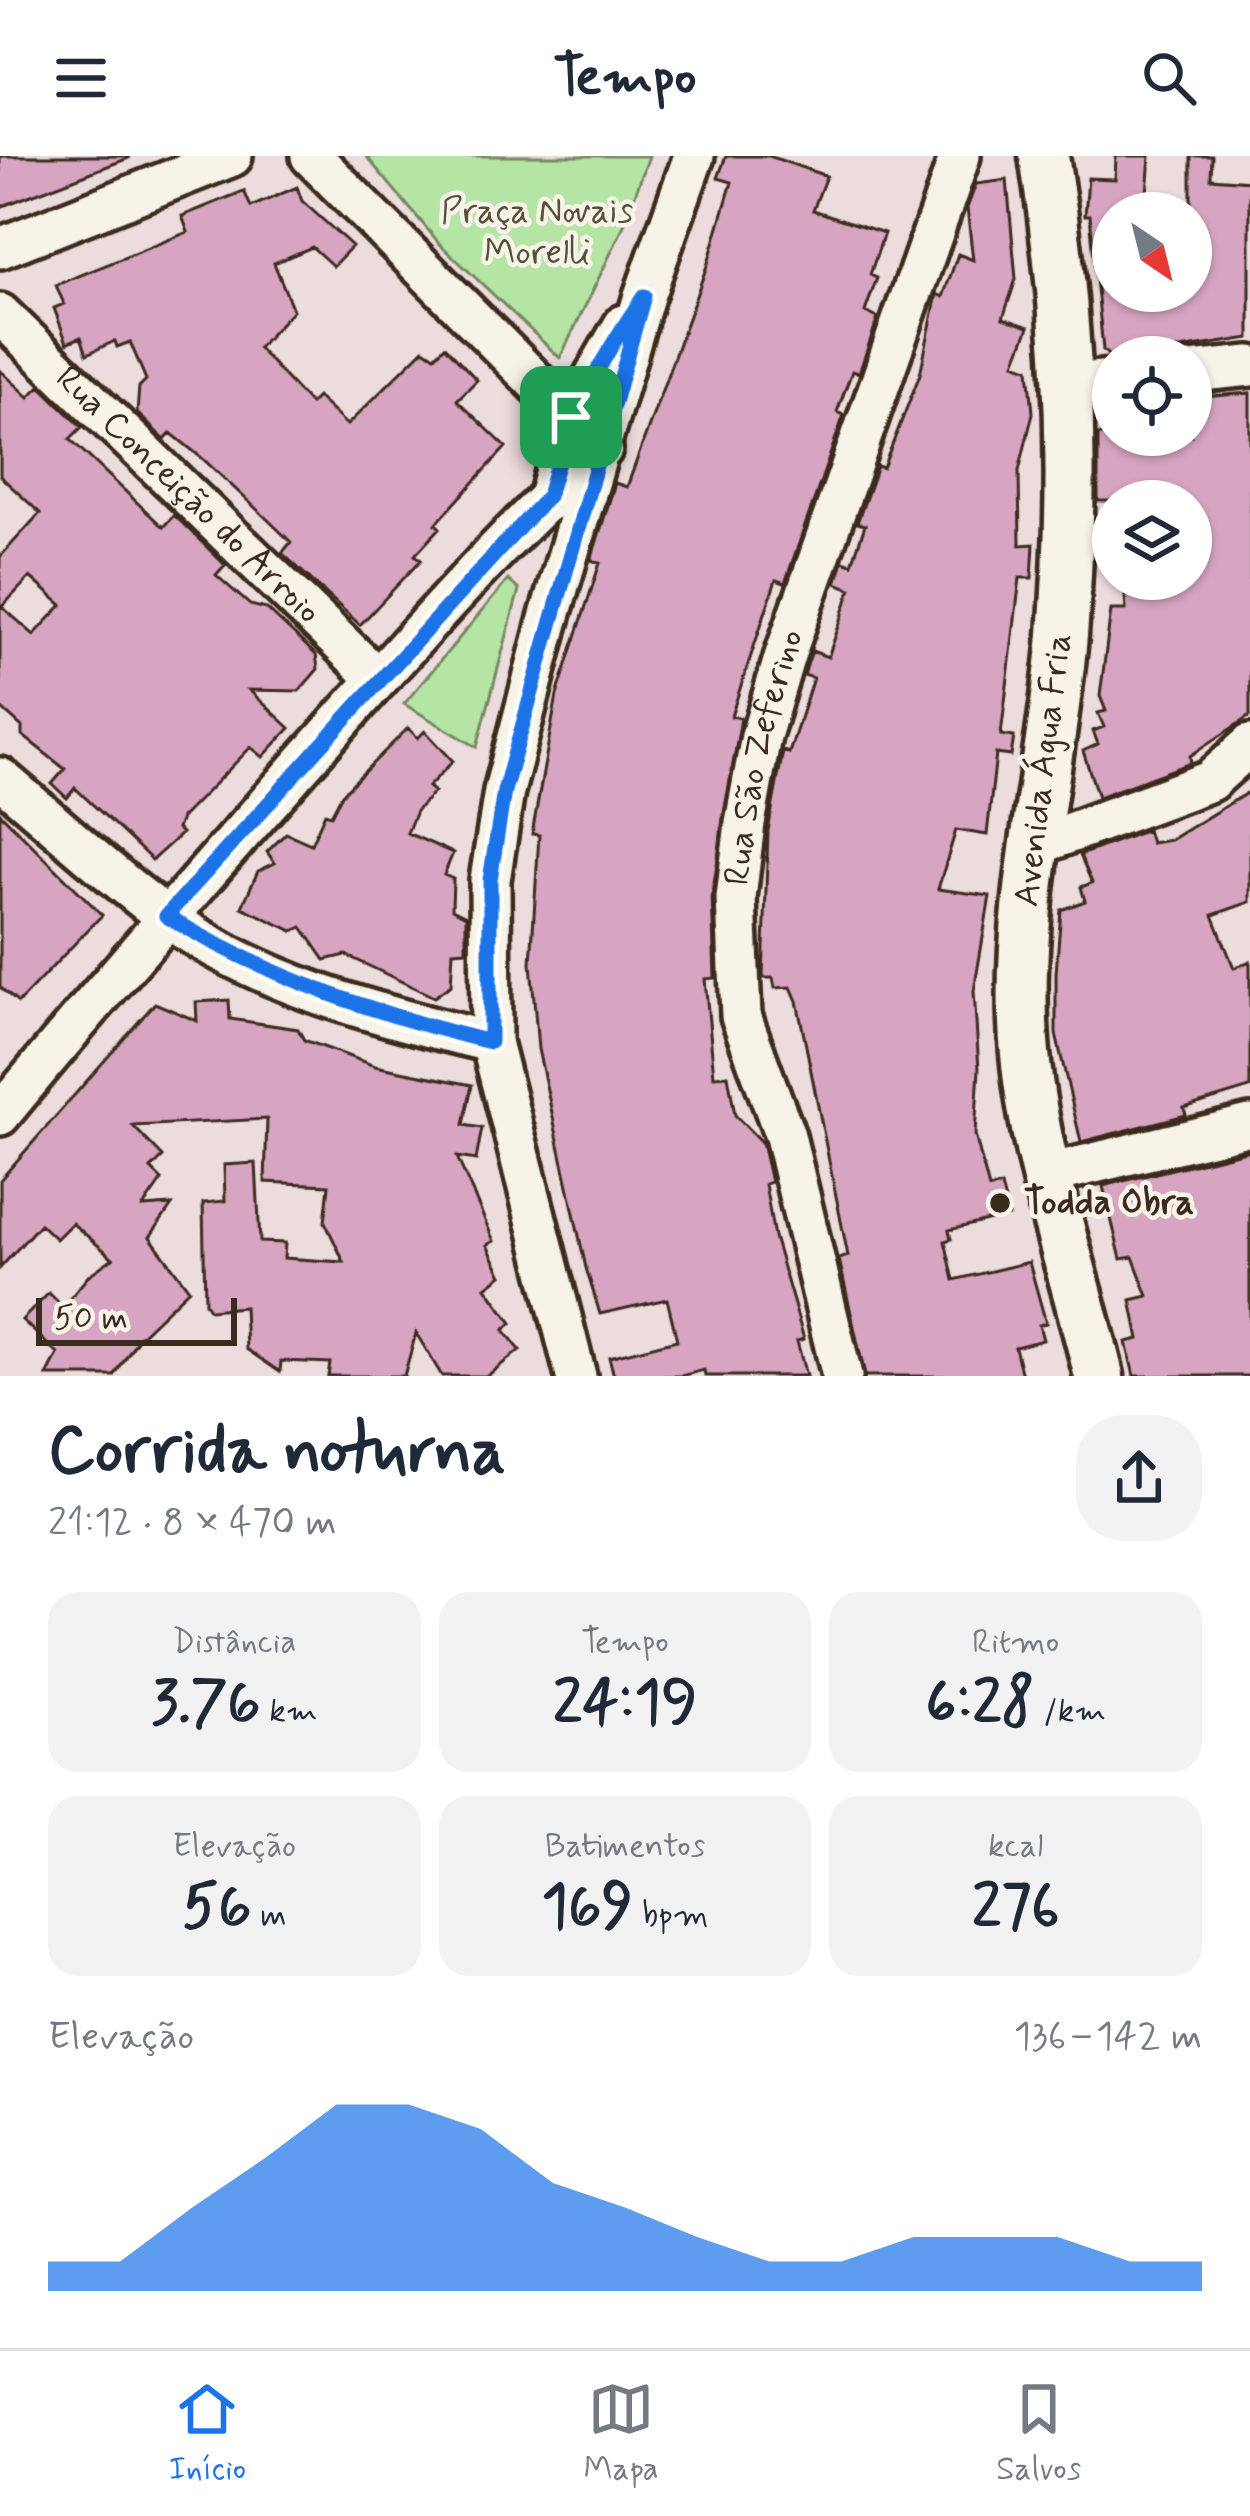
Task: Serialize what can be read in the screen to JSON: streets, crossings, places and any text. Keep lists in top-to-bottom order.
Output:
{
  "streets": {
    "main road": ["Avenida Água Fria"],
    "street": ["Rua Conceição do Arroio", "Rua São Zeferino"]
  },
  "parks": ["Praça Novais Morelli"],
  "places": ["Todda Obra"],
  "scale_bar": "50 m",
  "north": "bottom right",
  "page": {
    "header": "Tempo",
    "scale": "50 m",
    "heading": ["Corrida noturna", "21:12 · 8 × 470 m"],
    "stats": [
      ["Distância", "3.76 km"],
      ["Tempo", "24:19"],
      ["Ritmo", "6:28 /km"],
      ["Elevação", "56 m"],
      ["Batimentos", "169 bpm"],
      ["kcal", "276"]
    ],
    "chart": ["Elevação", "136–142 m"],
    "tabs": ["Início", "Mapa", "Salvos"]
  }
}
